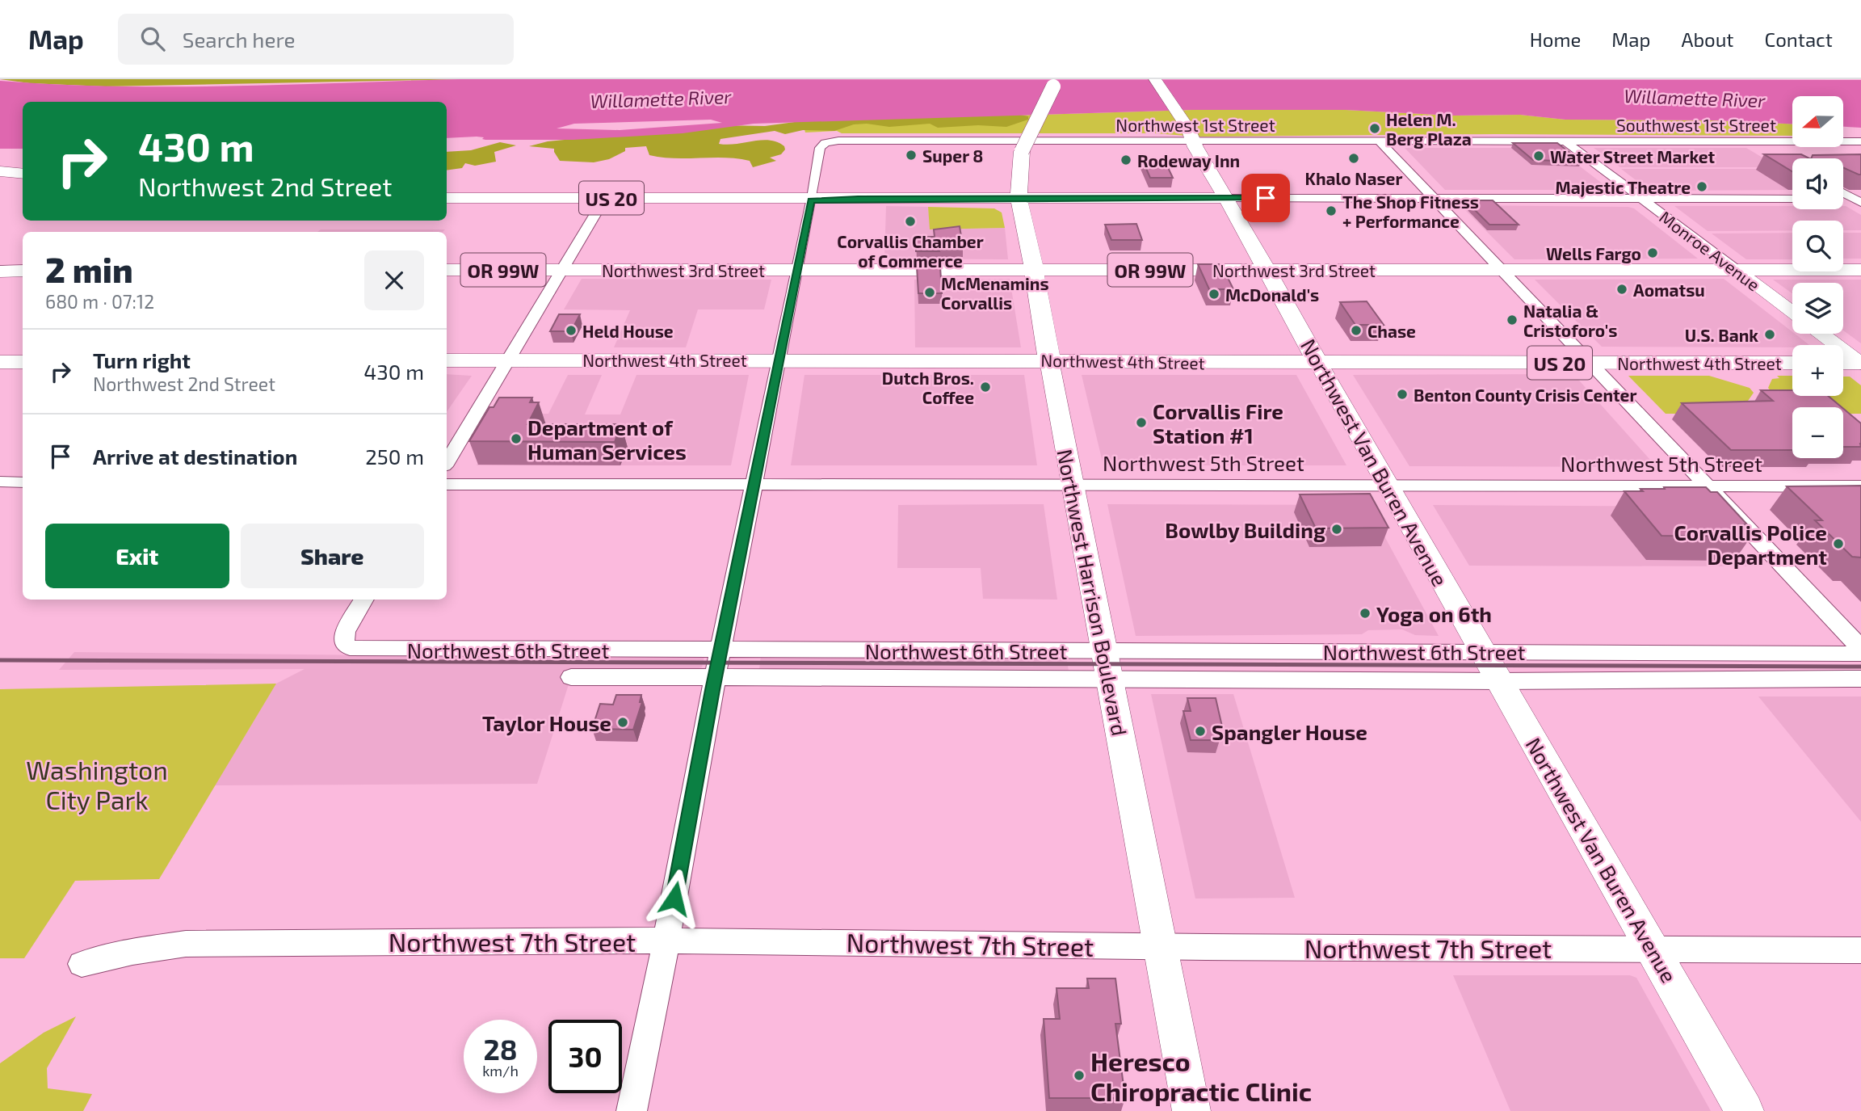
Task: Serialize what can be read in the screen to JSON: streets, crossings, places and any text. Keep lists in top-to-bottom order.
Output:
{
  "streets": {
    "highway": [
      "US 20",
      "OR 99W",
      "Northwest 3rd Street",
      "Northwest 4th Street",
      "Northwest Van Buren Avenue",
      "Northwest Harrison Boulevard"
    ],
    "main road": ["Monroe Avenue"],
    "street": [
      "Northwest 1st Street",
      "Southwest 1st Street",
      "Northwest 5th Street",
      "Northwest 6th Street",
      "Northwest 7th Street"
    ]
  },
  "crossings": [
    ["Northwest 1st Street", "Southwest 1st Street"],
    ["Northwest 1st Street", "US 20"],
    ["Northwest 1st Street", "Monroe Avenue"],
    ["Northwest 1st Street", "Northwest Van Buren Avenue"],
    ["Southwest 1st Street", "Monroe Avenue"],
    ["US 20", "Northwest Van Buren Avenue"],
    ["US 20", "Northwest Harrison Boulevard"],
    ["Monroe Avenue", "Northwest 3rd Street"],
    ["Northwest 3rd Street", "Northwest Van Buren Avenue"],
    ["Northwest 3rd Street", "Northwest Harrison Boulevard"],
    ["Northwest 4th Street", "Northwest Van Buren Avenue"],
    ["Northwest 4th Street", "Northwest Harrison Boulevard"],
    ["Northwest 5th Street", "Northwest Van Buren Avenue"],
    ["Northwest 5th Street", "Northwest Harrison Boulevard"],
    ["Northwest Van Buren Avenue", "Northwest 6th Street"],
    ["Northwest Van Buren Avenue", "Northwest 7th Street"],
    ["Northwest Harrison Boulevard", "Northwest 6th Street"],
    ["Northwest Harrison Boulevard", "Northwest 7th Street"]
  ],
  "water": ["Willamette River"],
  "parks": ["Washington City Park"],
  "places": [
    "Helen M. Berg Plaza",
    "Super 8",
    "Water Street Market",
    "Khalo Naser",
    "Rodeway Inn",
    "Majestic Theatre",
    "The Shop Fitness + Performance",
    "Corvallis Chamber of Commerce",
    "Wells Fargo",
    "Aomatsu",
    "McMenamins Corvallis",
    "McDonald's",
    "Natalia & Cristoforo's",
    "Held House",
    "Chase",
    "U.S. Bank",
    "Dutch Bros. Coffee",
    "Benton County Crisis Center",
    "Corvallis Fire Station #1",
    "Department of Human Services",
    "Bowlby Building",
    "Corvallis Police Department",
    "Yoga on 6th",
    "Taylor House",
    "Spangler House",
    "Heresco Chiropractic Clinic"
  ],
  "north": "left",
  "page": {
    "header": "Map",
    "search": "Search here",
    "nav": [
      "Home",
      "Map",
      "About",
      "Contact"
    ],
    "map_buttons": ["+", "−"],
    "turn": ["430 m", "Northwest 2nd Street"],
    "heading": ["2 min", "680 m · 07:12"],
    "list": [
      {
        "name": "Turn right",
        "note": "Northwest 2nd Street",
        "value": "430 m"
      },
      {
        "name": "Arrive at destination",
        "value": "250 m"
      }
    ],
    "buttons": ["Exit", "Share"],
    "speed": "28 km/h",
    "limit": "30"
  }
}
